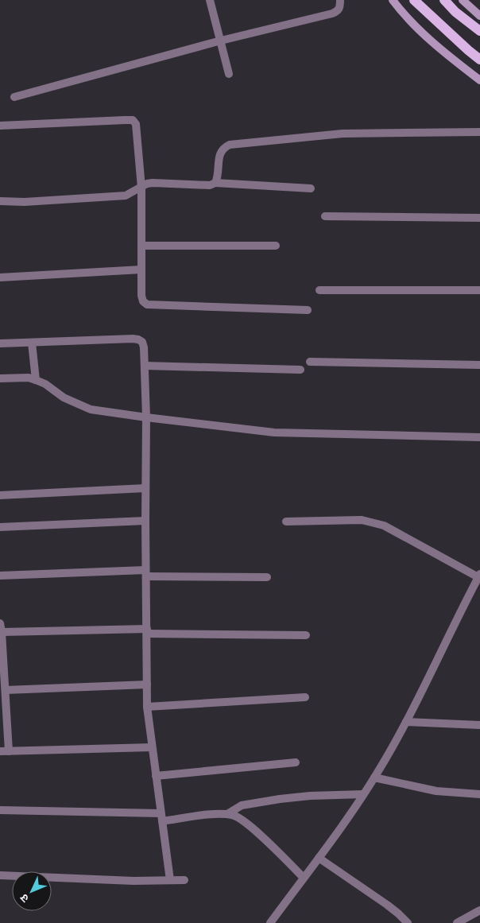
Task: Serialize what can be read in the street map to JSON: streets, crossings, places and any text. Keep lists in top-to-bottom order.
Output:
{
  "north": "bottom left"
}
